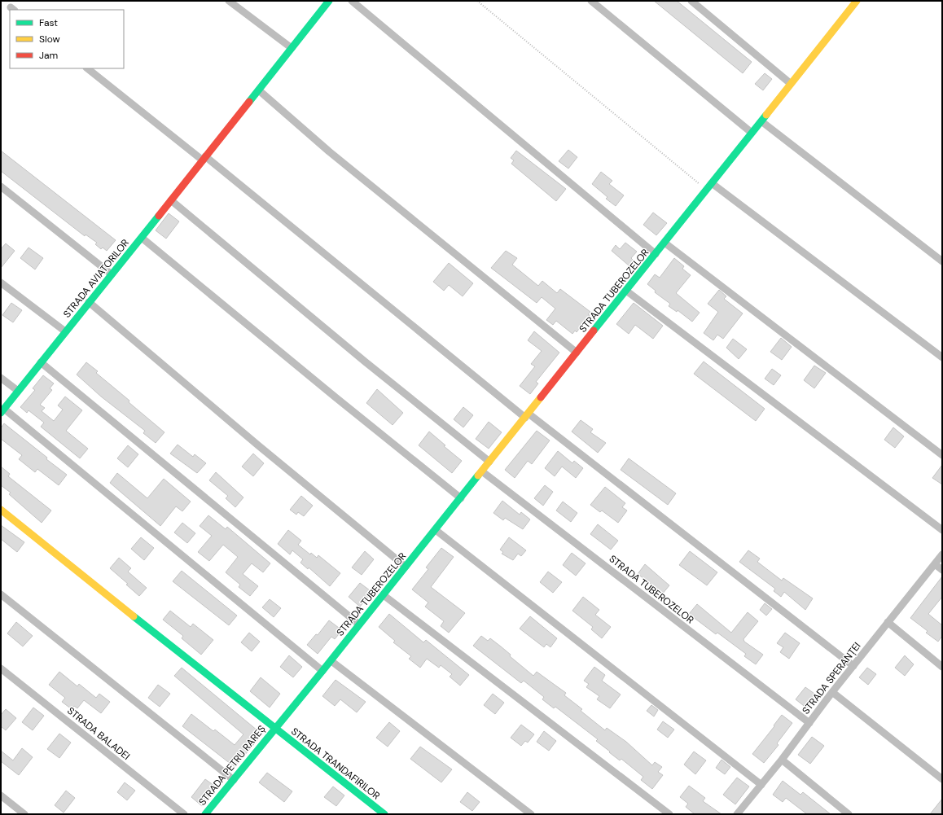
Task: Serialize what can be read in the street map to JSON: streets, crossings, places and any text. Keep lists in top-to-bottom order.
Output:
{
  "streets": {
    "street": [
      "STRADA AVIATORILOR",
      "STRADA TUBEROZELOR",
      "STRADA SPERANȚEI",
      "STRADA BALADEI",
      "STRADA TRANDAFIRILOR",
      "STRADA PETRU RAREȘ"
    ]
  },
  "crossings": [
    ["STRADA TUBEROZELOR", "STRADA SPERANȚEI"],
    ["STRADA TUBEROZELOR", "STRADA TRANDAFIRILOR"],
    ["STRADA TUBEROZELOR", "STRADA PETRU RAREȘ"],
    ["STRADA TRANDAFIRILOR", "STRADA PETRU RAREȘ"]
  ],
  "legend": ["Fast", "Slow", "Jam"]
}
